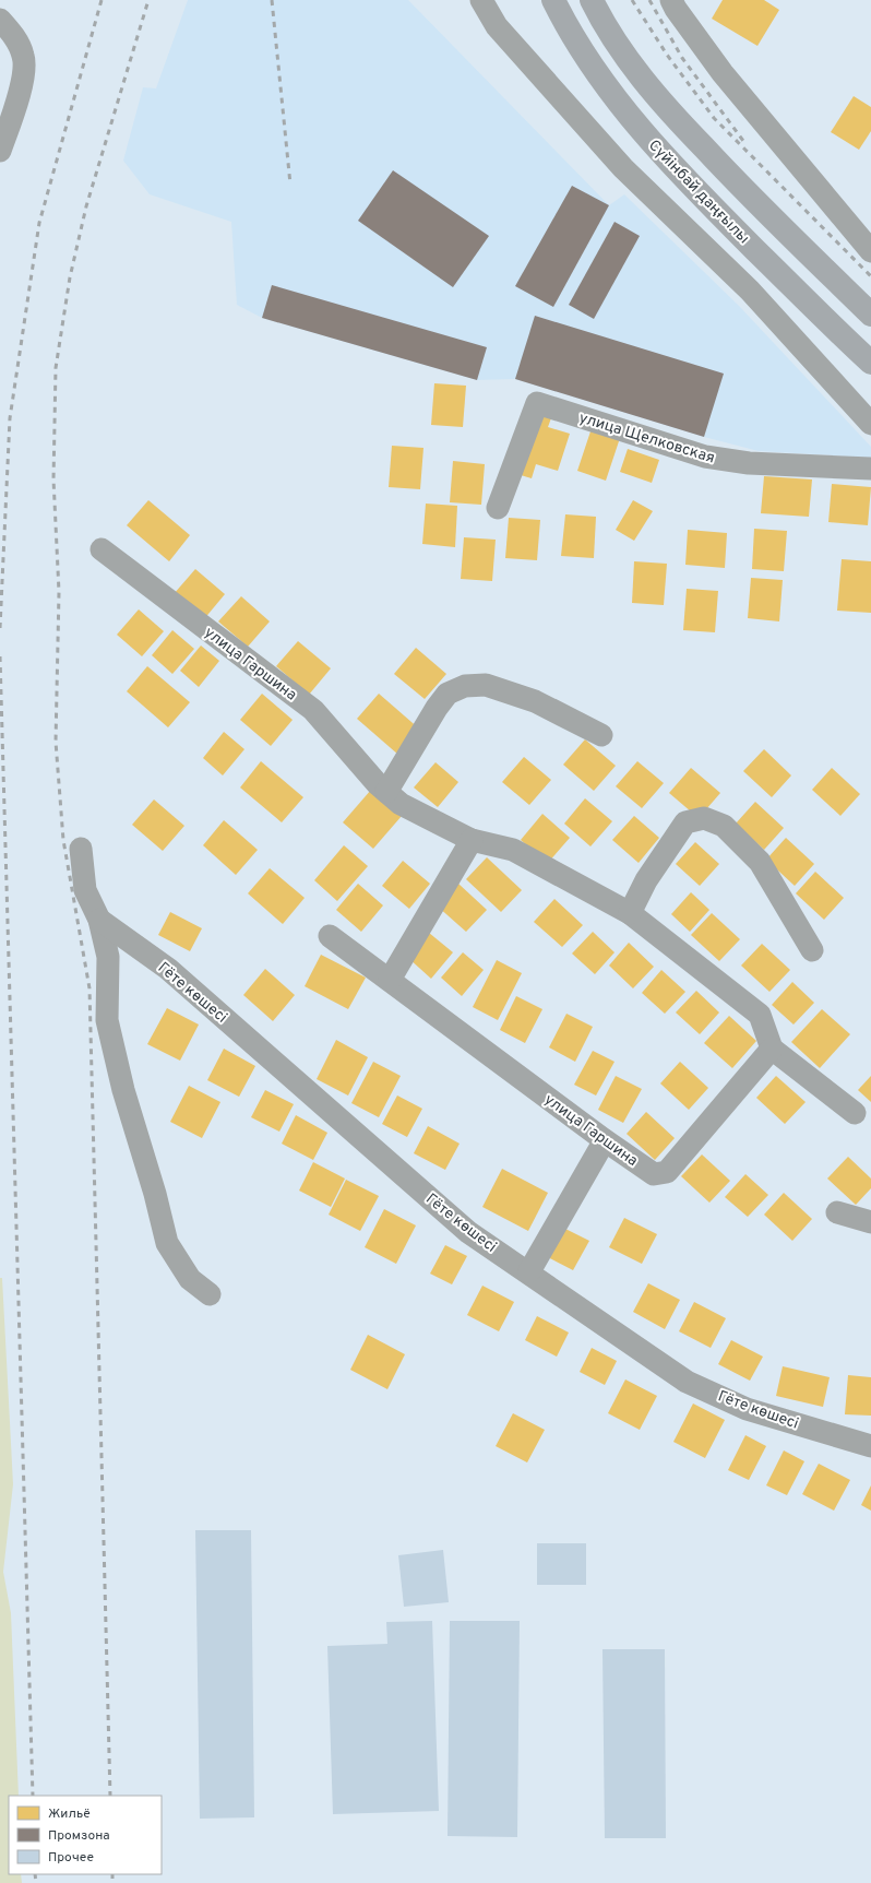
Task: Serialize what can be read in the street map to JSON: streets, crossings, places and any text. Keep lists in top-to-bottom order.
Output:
{
  "streets": {
    "main road": ["Сүйінбай даңғылы"],
    "street": ["улица Щелковская", "улица Гаршина", "Гёте көшесі"]
  },
  "legend": ["Жильё", "Промзона", "Прочее"]
}
